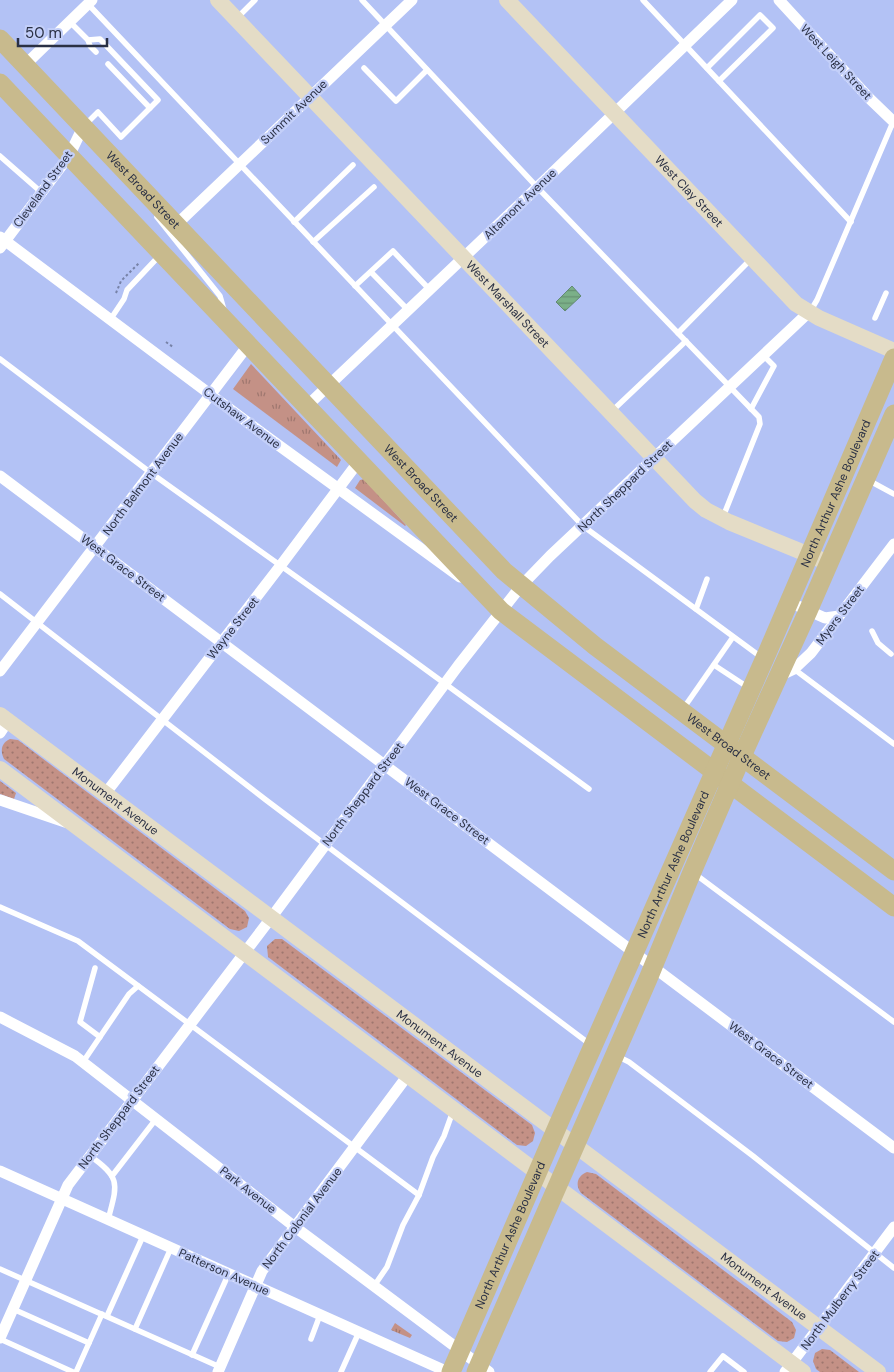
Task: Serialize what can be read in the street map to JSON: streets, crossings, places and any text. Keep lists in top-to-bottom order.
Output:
{
  "streets": {
    "main road": ["West Broad Street", "North Arthur Ashe Boulevard"],
    "street": [
      "West Leigh Street",
      "Summit Avenue",
      "Cleveland Street",
      "West Clay Street",
      "Altamont Avenue",
      "West Marshall Street",
      "Cutshaw Avenue",
      "North Belmont Avenue",
      "North Sheppard Street",
      "West Grace Street",
      "Myers Street",
      "Wayne Street",
      "Monument Avenue",
      "Park Avenue",
      "North Colonial Avenue",
      "Patterson Avenue",
      "North Mulberry Street"
    ]
  },
  "crossings": [
    ["Summit Avenue", "West Broad Street"],
    ["Summit Avenue", "West Marshall Street"],
    ["Cleveland Street", "West Broad Street"],
    ["Cleveland Street", "Cutshaw Avenue"],
    ["West Broad Street", "Altamont Avenue"],
    ["West Broad Street", "North Sheppard Street"],
    ["West Broad Street", "North Arthur Ashe Boulevard"],
    ["West Clay Street", "Altamont Avenue"],
    ["West Clay Street", "North Sheppard Street"],
    ["Altamont Avenue", "West Marshall Street"],
    ["West Marshall Street", "North Sheppard Street"],
    ["West Marshall Street", "North Arthur Ashe Boulevard"],
    ["Cutshaw Avenue", "North Belmont Avenue"],
    ["Cutshaw Avenue", "Wayne Street"],
    ["North Belmont Avenue", "West Grace Street"],
    ["North Sheppard Street", "West Grace Street"],
    ["North Sheppard Street", "Monument Avenue"],
    ["North Sheppard Street", "Park Avenue"],
    ["North Sheppard Street", "Patterson Avenue"],
    ["North Arthur Ashe Boulevard", "West Grace Street"],
    ["North Arthur Ashe Boulevard", "Myers Street"],
    ["North Arthur Ashe Boulevard", "Monument Avenue"],
    ["North Arthur Ashe Boulevard", "Park Avenue"],
    ["North Arthur Ashe Boulevard", "Patterson Avenue"],
    ["West Grace Street", "Wayne Street"],
    ["Wayne Street", "Monument Avenue"],
    ["Monument Avenue", "North Mulberry Street"],
    ["Park Avenue", "North Colonial Avenue"],
    ["North Colonial Avenue", "Patterson Avenue"]
  ],
  "scale_bar": "50 m"
}
